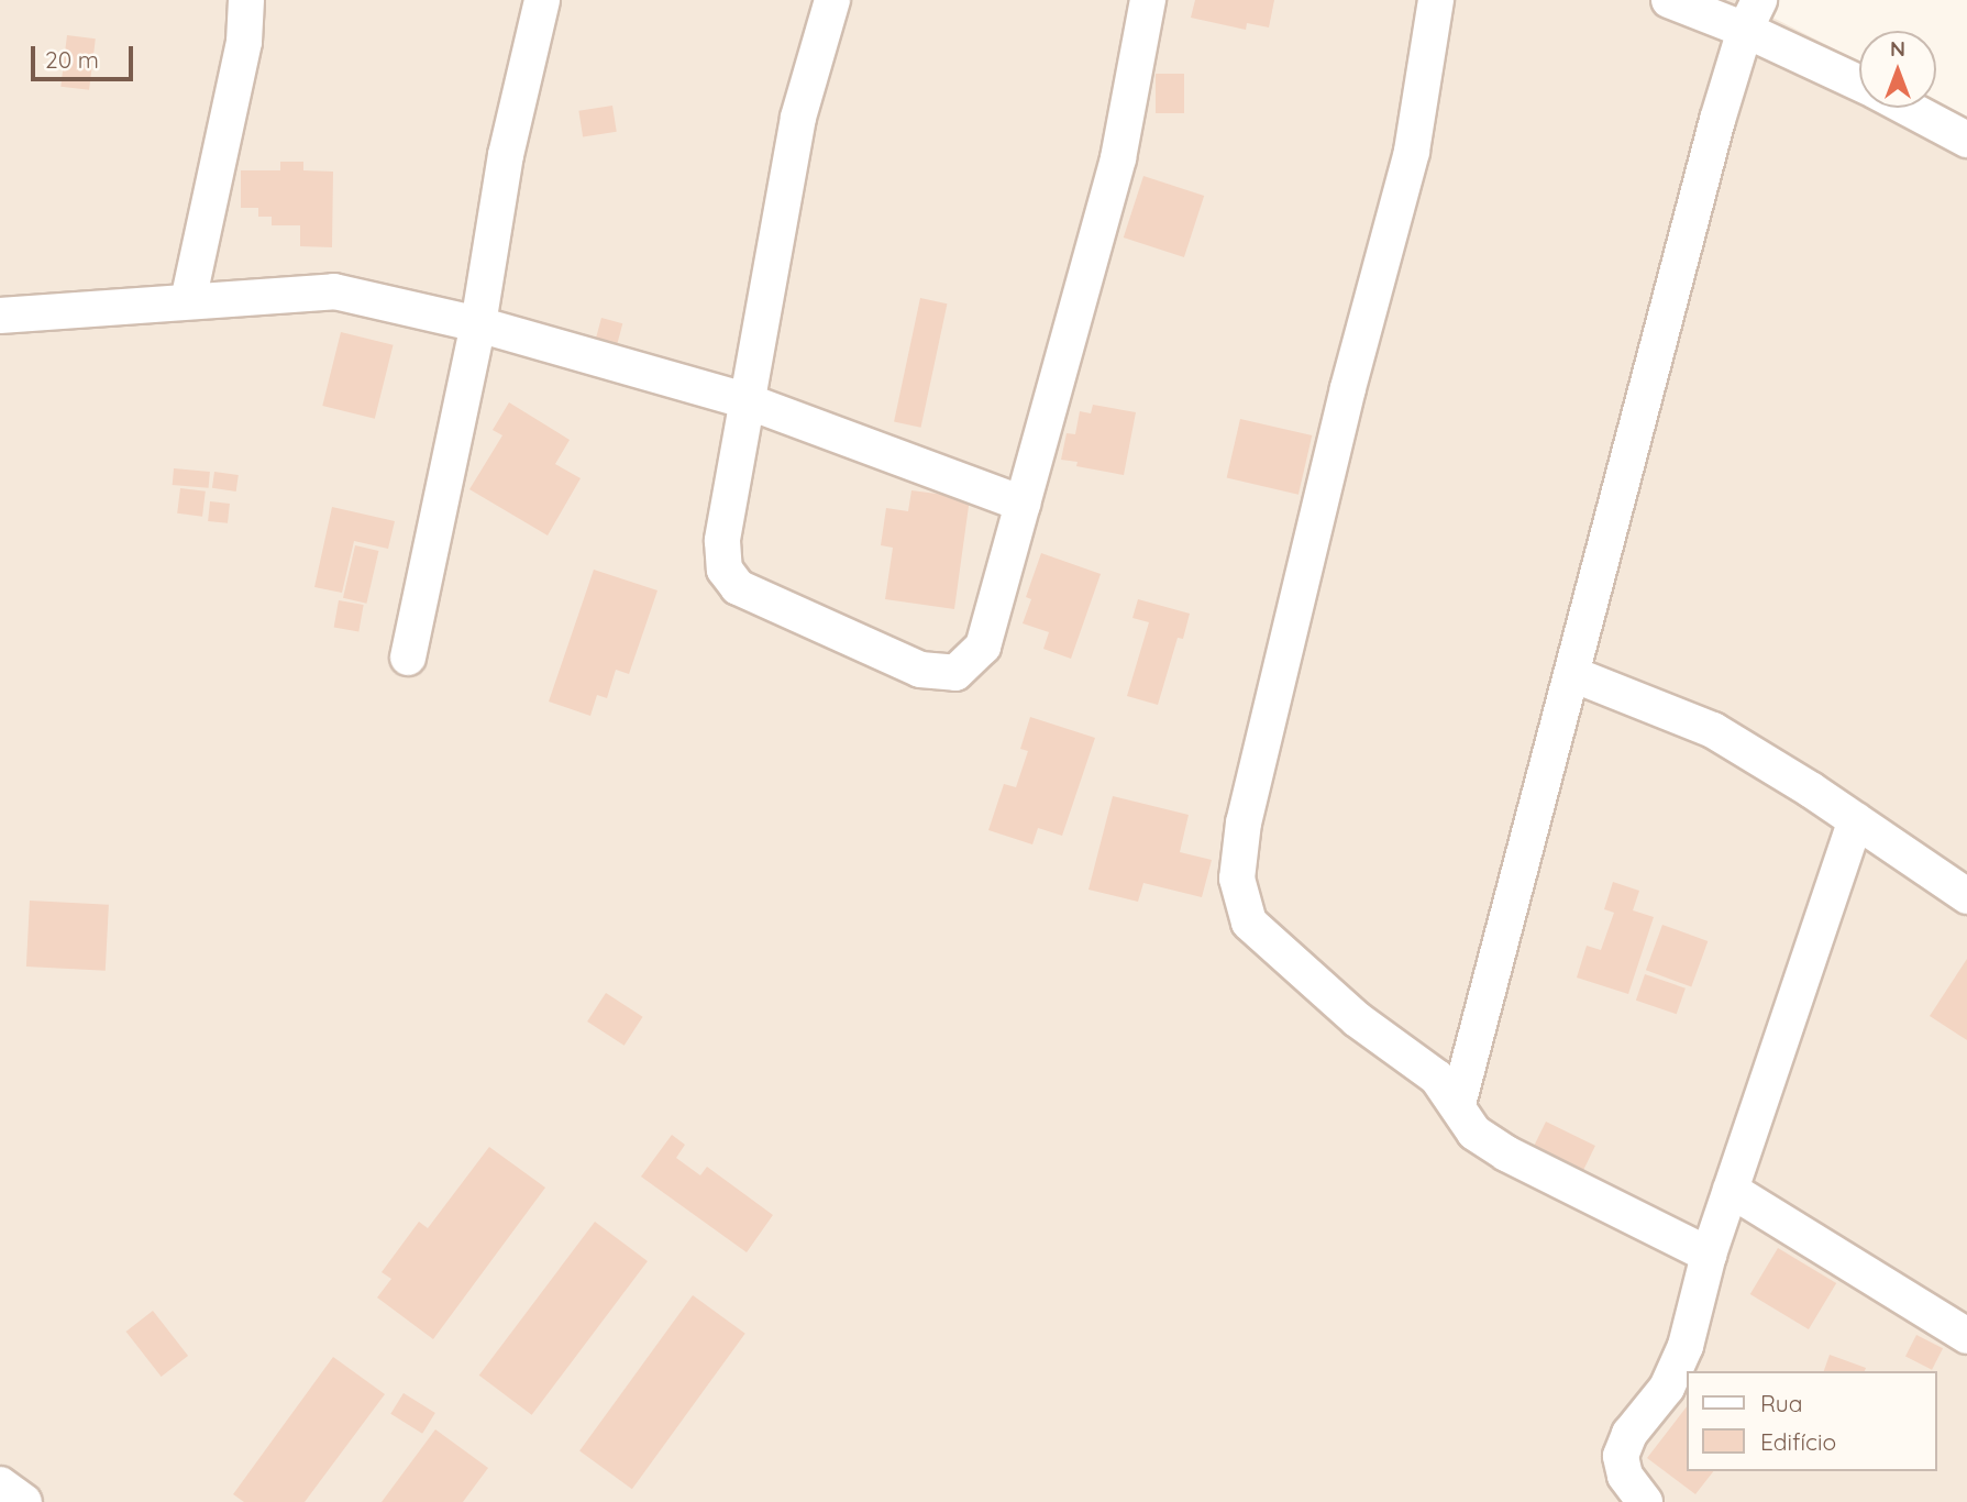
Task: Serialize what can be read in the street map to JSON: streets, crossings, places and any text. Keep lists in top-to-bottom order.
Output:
{
  "legend": ["Rua", "Edifício"],
  "scale_bar": "20 m",
  "north": "top"
}
